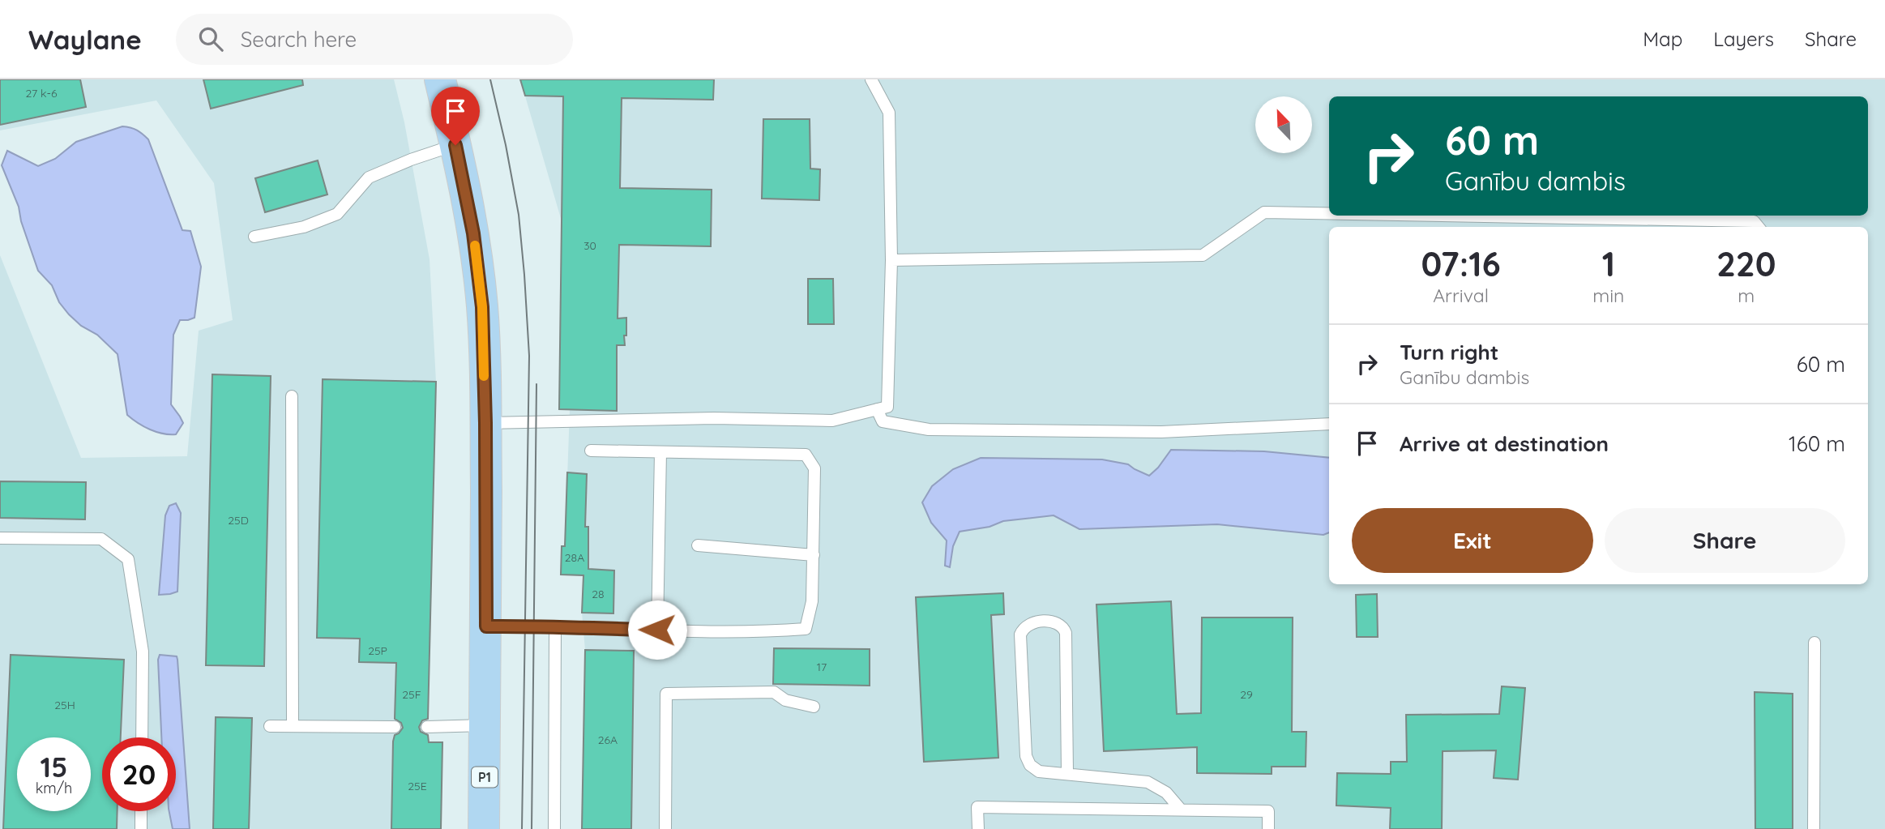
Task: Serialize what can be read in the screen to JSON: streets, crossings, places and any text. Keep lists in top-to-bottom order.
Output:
{
  "streets": {
    "main road": ["P1"]
  },
  "house_numbers": [
    "27 k-6",
    "30",
    "25D",
    "28A",
    "28",
    "25P",
    "17",
    "25F",
    "29",
    "25H",
    "26A",
    "25E"
  ],
  "north": "top left",
  "page": {
    "header": "Waylane",
    "search": "Search here",
    "nav": ["Map", "Layers", "Share"],
    "turn": ["60 m", "Ganību dambis"],
    "eta": [
      "07:16",
      "Arrival",
      "1",
      "min",
      "220",
      "m"
    ],
    "list": [
      {
        "name": "Turn right",
        "note": "Ganību dambis",
        "value": "60 m"
      },
      {
        "name": "Arrive at destination",
        "value": "160 m"
      }
    ],
    "buttons": ["Exit", "Share"],
    "speed": "15 km/h",
    "limit": "20"
  }
}
